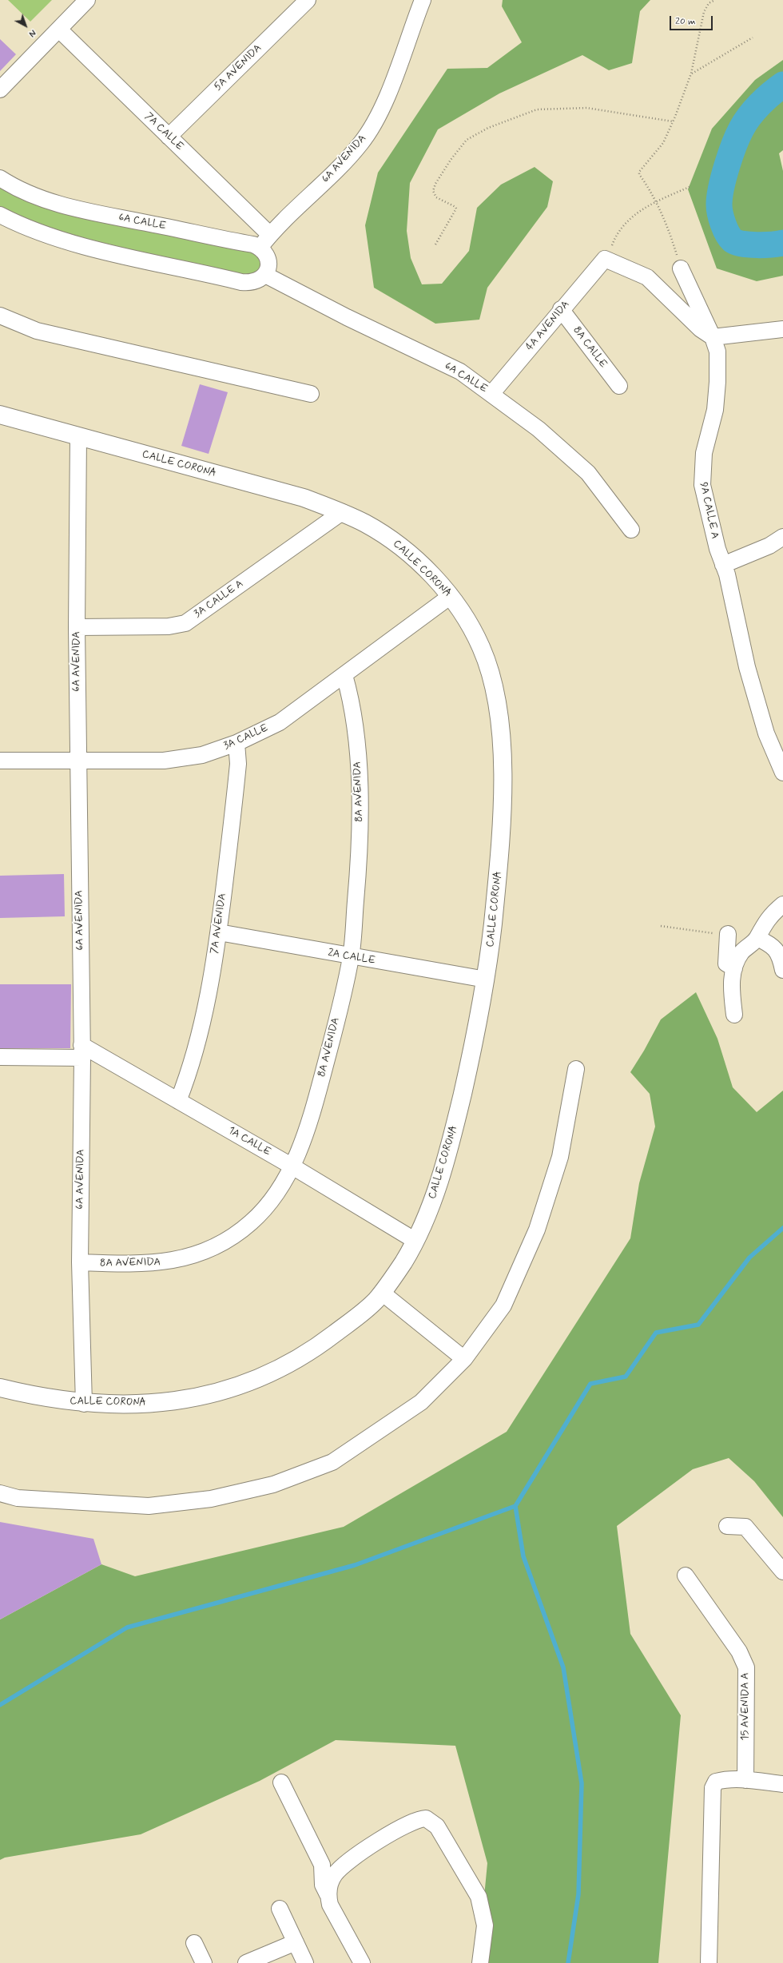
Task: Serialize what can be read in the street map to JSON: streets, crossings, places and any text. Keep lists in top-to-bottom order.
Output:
{
  "streets": {
    "street": [
      "5A AVENIDA",
      "7A CALLE",
      "6A AVENIDA",
      "6A CALLE",
      "4A AVENIDA",
      "8A CALLE",
      "CALLE CORONA",
      "9A CALLE A",
      "3A CALLE A",
      "3A CALLE",
      "8A AVENIDA",
      "7A AVENIDA",
      "2A CALLE",
      "1A CALLE",
      "15 AVENIDA A"
    ]
  },
  "crossings": [
    ["5A AVENIDA", "7A CALLE"],
    ["7A CALLE", "6A AVENIDA"],
    ["6A AVENIDA", "6A CALLE"],
    ["6A AVENIDA", "CALLE CORONA"],
    ["6A AVENIDA", "3A CALLE A"],
    ["6A AVENIDA", "3A CALLE"],
    ["6A AVENIDA", "8A AVENIDA"],
    ["6A AVENIDA", "1A CALLE"],
    ["6A CALLE", "4A AVENIDA"],
    ["4A AVENIDA", "8A CALLE"],
    ["CALLE CORONA", "3A CALLE A"],
    ["CALLE CORONA", "3A CALLE"],
    ["CALLE CORONA", "2A CALLE"],
    ["CALLE CORONA", "1A CALLE"],
    ["3A CALLE", "8A AVENIDA"],
    ["3A CALLE", "7A AVENIDA"],
    ["8A AVENIDA", "2A CALLE"],
    ["8A AVENIDA", "1A CALLE"],
    ["7A AVENIDA", "2A CALLE"],
    ["7A AVENIDA", "1A CALLE"]
  ],
  "scale_bar": "20 m",
  "north": "bottom right"
}
